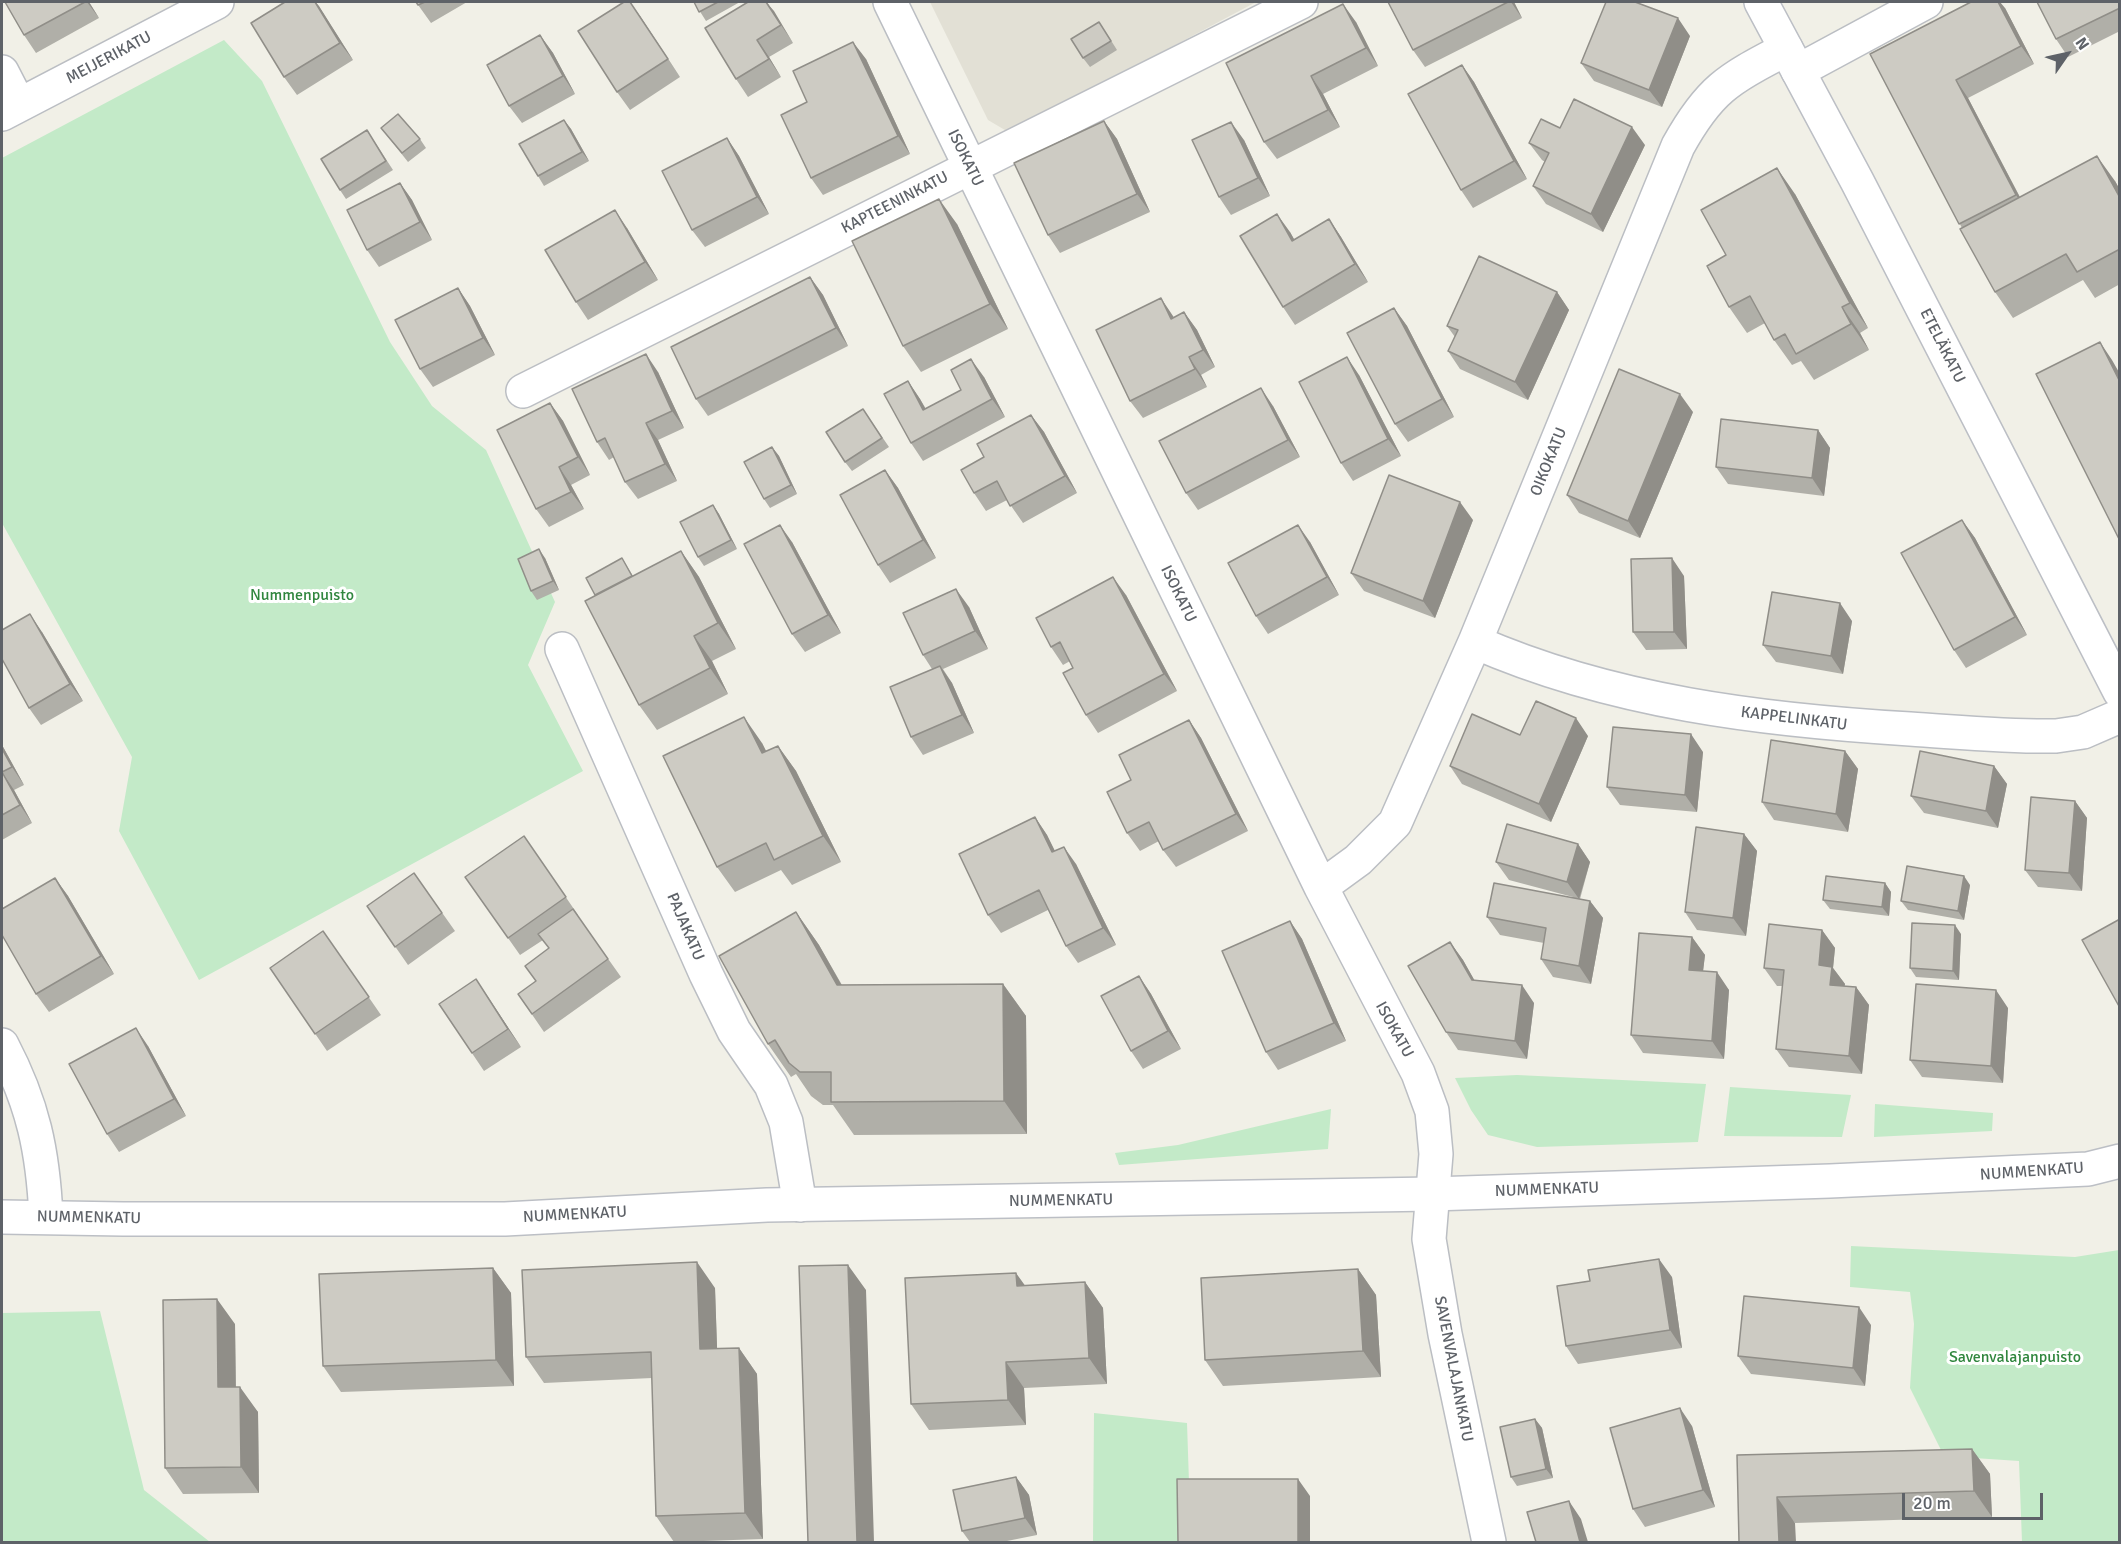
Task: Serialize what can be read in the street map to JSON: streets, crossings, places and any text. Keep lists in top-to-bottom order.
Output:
{
  "streets": {
    "street": [
      "MEIJERIKATU",
      "ISOKATU",
      "KAPTEENINKATU",
      "ETELÄKATU",
      "OIKOKATU",
      "KAPPELINKATU",
      "PAJAKATU",
      "NUMMENKATU",
      "SAVENVALAJANKATU"
    ]
  },
  "crossings": [
    ["ISOKATU", "KAPTEENINKATU"],
    ["ISOKATU", "OIKOKATU"],
    ["ISOKATU", "NUMMENKATU"],
    ["ISOKATU", "SAVENVALAJANKATU"],
    ["ETELÄKATU", "OIKOKATU"],
    ["OIKOKATU", "KAPPELINKATU"],
    ["PAJAKATU", "NUMMENKATU"],
    ["NUMMENKATU", "SAVENVALAJANKATU"]
  ],
  "parks": ["Nummenpuisto", "Savenvalajanpuisto"],
  "scale_bar": "20 m",
  "north": "top right"
}
